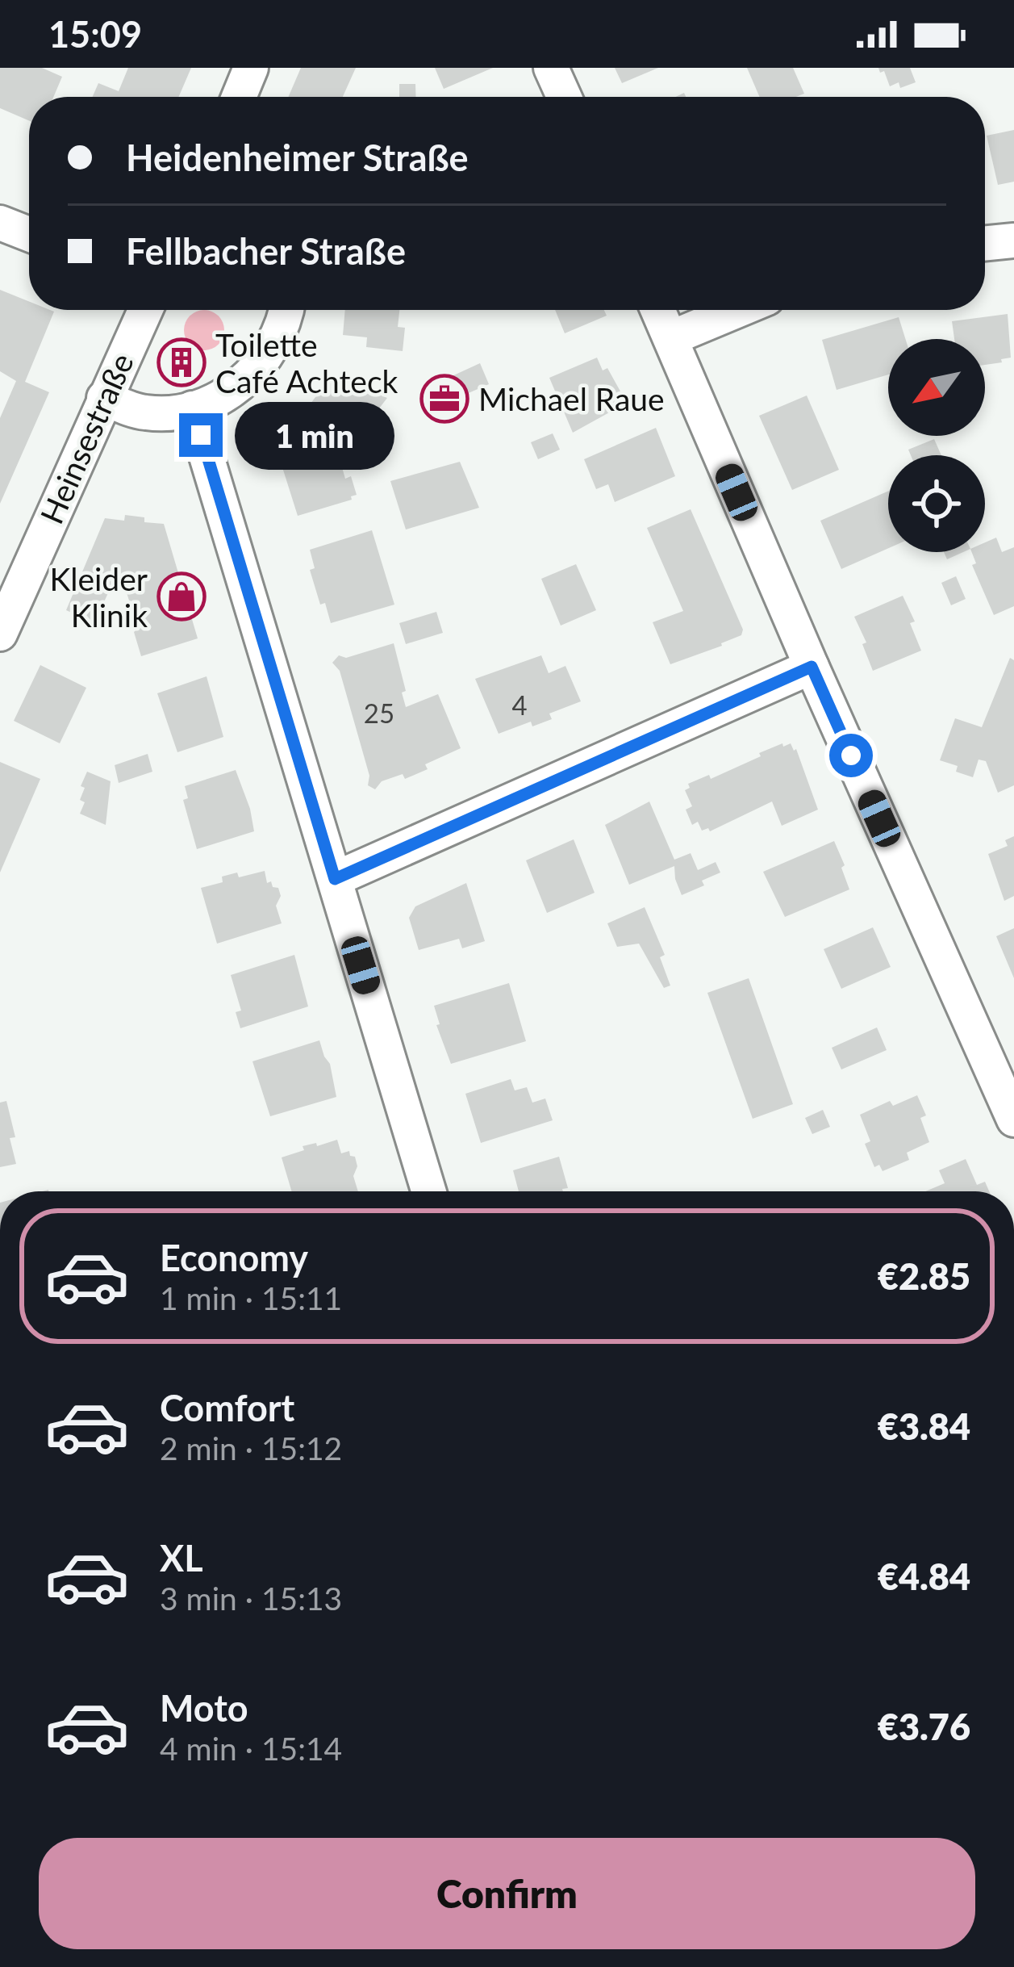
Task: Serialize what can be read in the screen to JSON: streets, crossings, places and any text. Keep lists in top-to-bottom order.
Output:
{
  "streets": {
    "street": ["Heinsestraße"]
  },
  "places": {
    "building": ["Toilette Café Achteck"],
    "office": ["Michael Raue"],
    "shop": ["Kleider Klinik"]
  },
  "house_numbers": ["4", "25"],
  "north": "bottom left",
  "page": {
    "status": "15:09",
    "banner": ["Heidenheimer Straße", "Fellbacher Straße"],
    "bubble": "1 min",
    "list": [
      {
        "name": "Economy",
        "note": "1 min · 15:11",
        "value": "€2.85"
      },
      {
        "name": "Comfort",
        "note": "2 min · 15:12",
        "value": "€3.84"
      },
      {
        "name": "XL",
        "note": "3 min · 15:13",
        "value": "€4.84"
      },
      {
        "name": "Moto",
        "note": "4 min · 15:14",
        "value": "€3.76"
      }
    ],
    "buttons": "Confirm"
  }
}
